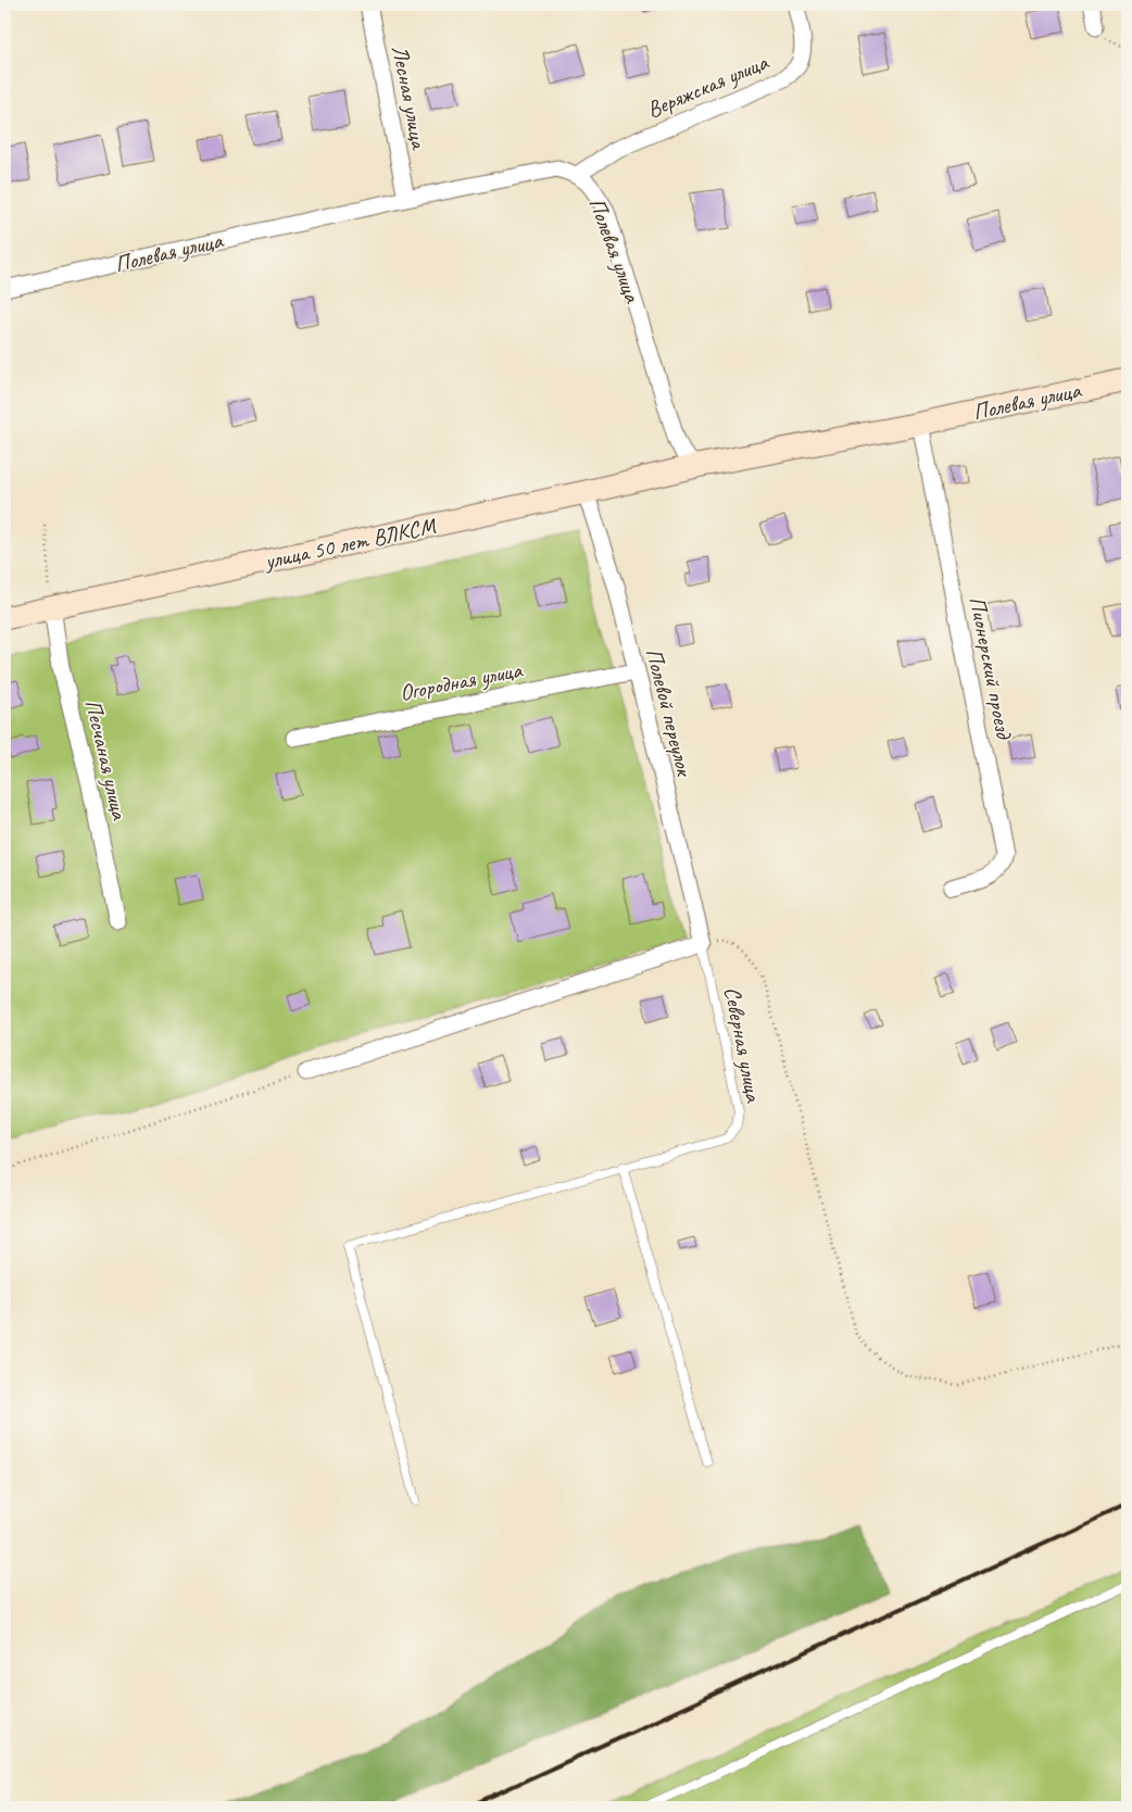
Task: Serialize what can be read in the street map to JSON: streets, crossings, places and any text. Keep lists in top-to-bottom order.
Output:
{
  "streets": {
    "street": [
      "Веряжская улица",
      "Лесная улица",
      "Полевая улица",
      "улица 50 лет ВЛКСМ",
      "Пионерский проезд",
      "Огородная улица",
      "Полевой переулок",
      "Песчаная улица"
    ],
    "lane": ["Северная улица"]
  },
  "crossings": [
    ["Веряжская улица", "Полевая улица"],
    ["Лесная улица", "Полевая улица"],
    ["Полевая улица", "улица 50 лет ВЛКСМ"],
    ["Полевая улица", "Пионерский проезд"],
    ["улица 50 лет ВЛКСМ", "Полевой переулок"],
    ["улица 50 лет ВЛКСМ", "Песчаная улица"],
    ["Огородная улица", "Полевой переулок"],
    ["Полевой переулок", "Северная улица"]
  ]
}
